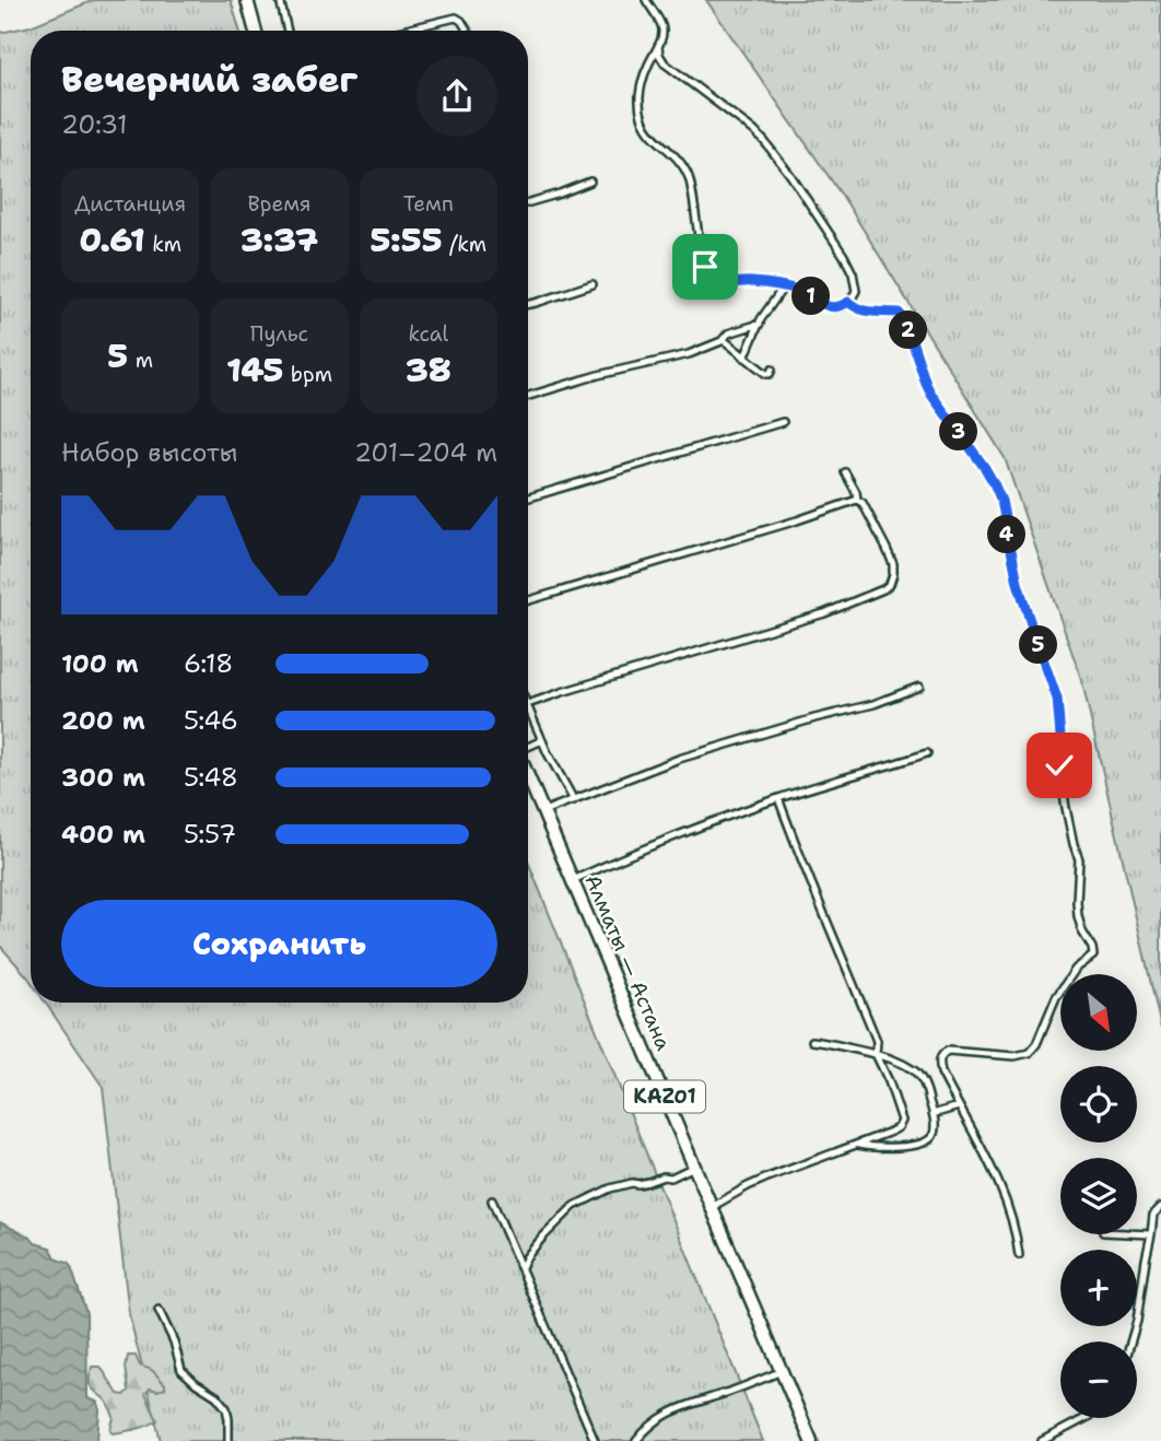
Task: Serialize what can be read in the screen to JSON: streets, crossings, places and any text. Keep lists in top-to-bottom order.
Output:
{
  "streets": {
    "highway": ["Алматы — Астана", "KАZ01"]
  },
  "north": "bottom right",
  "page": {
    "heading": ["Вечерний забег", "20:31"],
    "stats": [
      ["Дистанция", "0.61 km"],
      ["Время", "3:37"],
      ["Темп", "5:55 /km"],
      ["5 m"],
      ["Пульс", "145 bpm"],
      ["kcal", "38"]
    ],
    "pins": [
      "1",
      "2",
      "3",
      "4",
      "5"
    ],
    "chart": ["Набор высоты", "201–204 m"],
    "list": [
      {
        "name": "100 m",
        "note": "6:18"
      },
      {
        "name": "200 m",
        "note": "5:46"
      },
      {
        "name": "300 m",
        "note": "5:48"
      },
      {
        "name": "400 m",
        "note": "5:57"
      }
    ],
    "buttons": "Сохранить",
    "map_buttons": ["+", "−"]
  }
}
